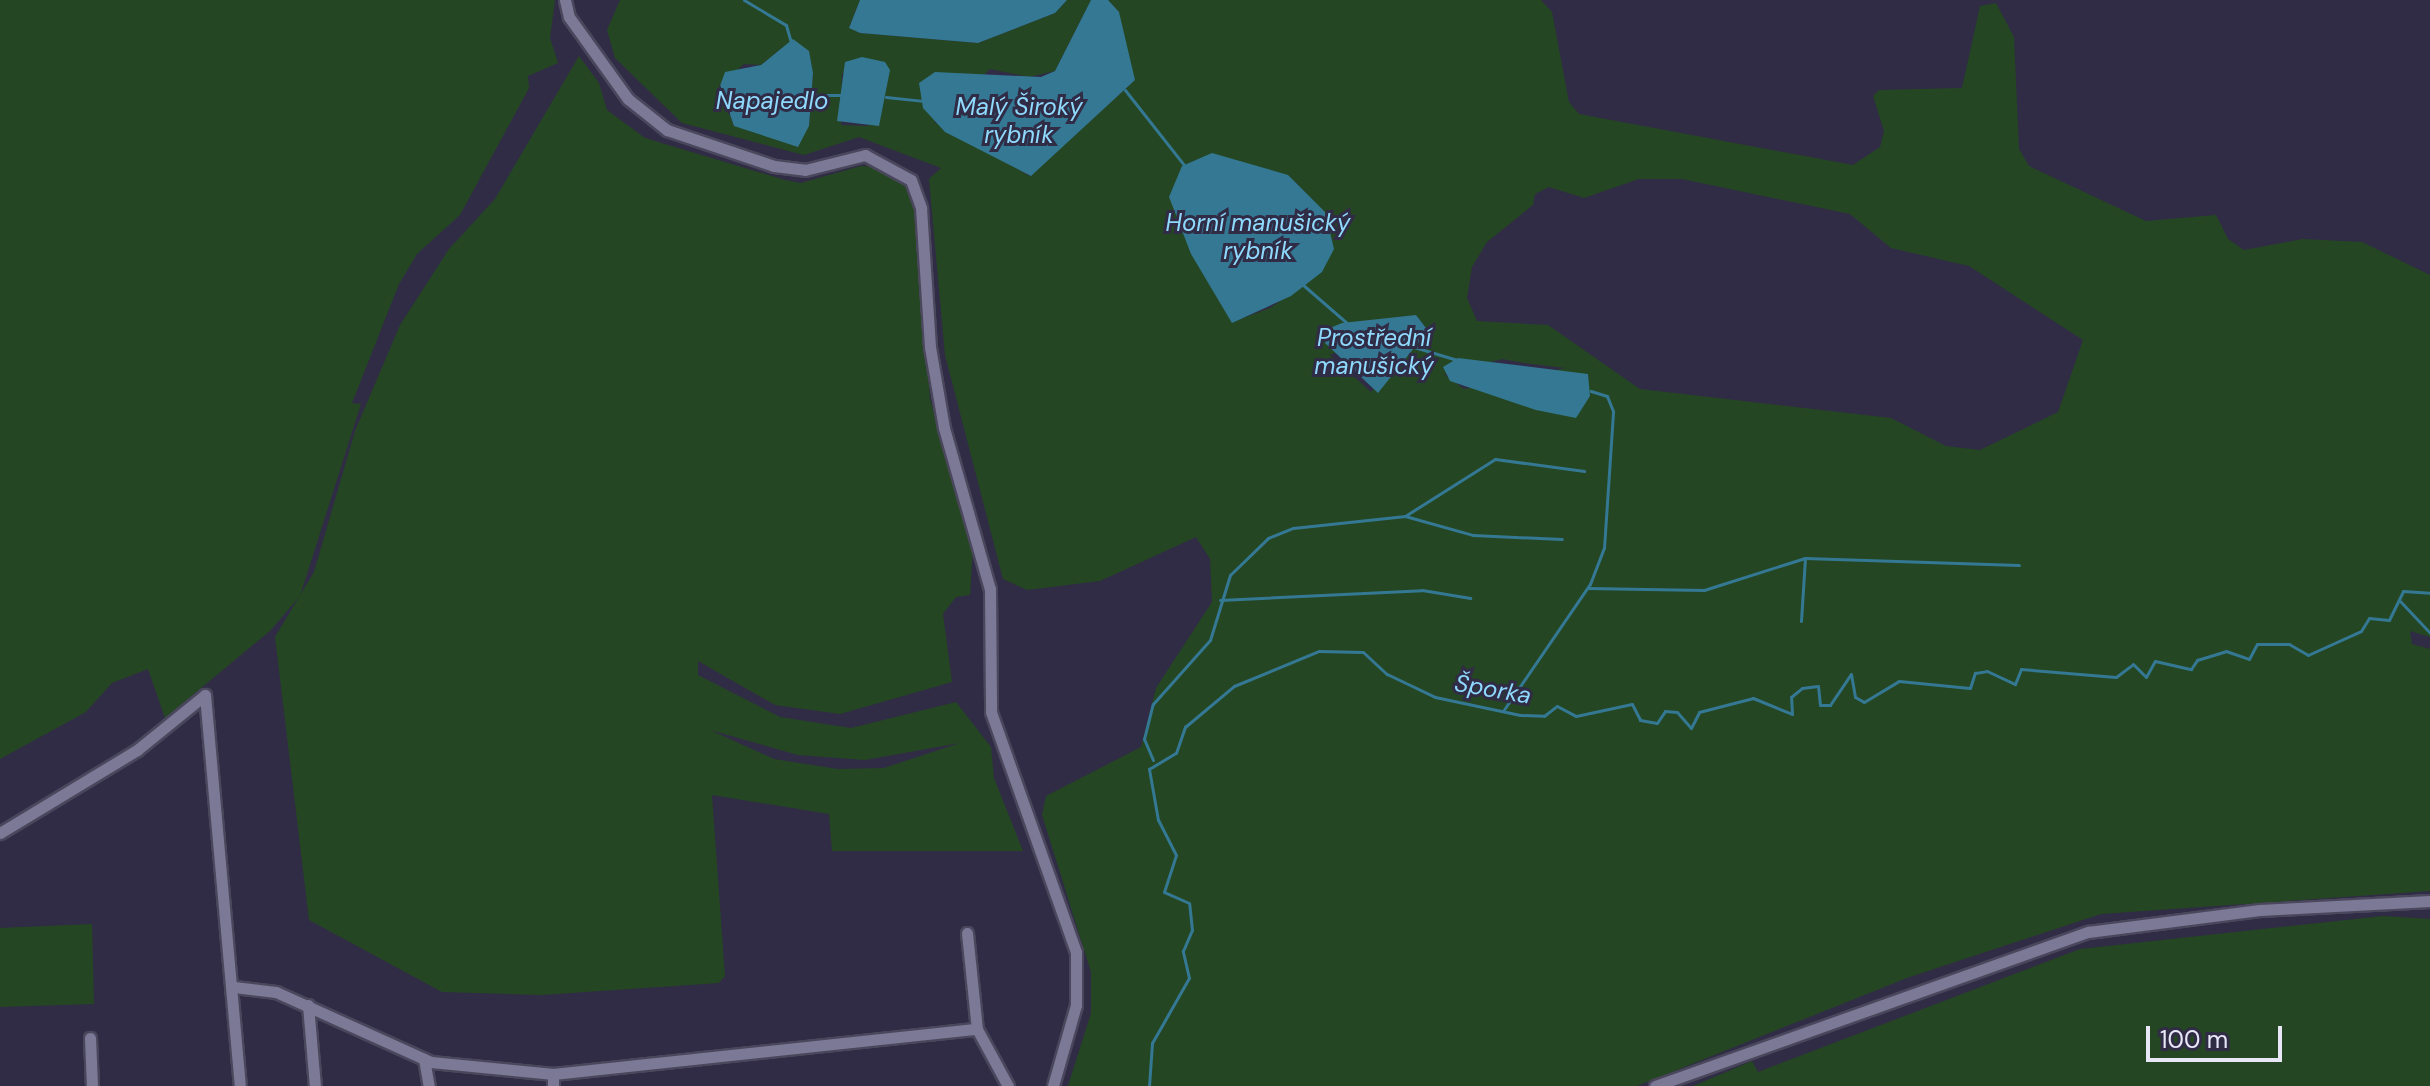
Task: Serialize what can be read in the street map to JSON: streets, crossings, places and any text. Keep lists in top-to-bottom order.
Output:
{
  "water": [
    "Napajedlo",
    "Malý Široký rybník",
    "Horní manušický rybník",
    "Prostřední manušický",
    "Šporka"
  ],
  "scale_bar": "100 m"
}
